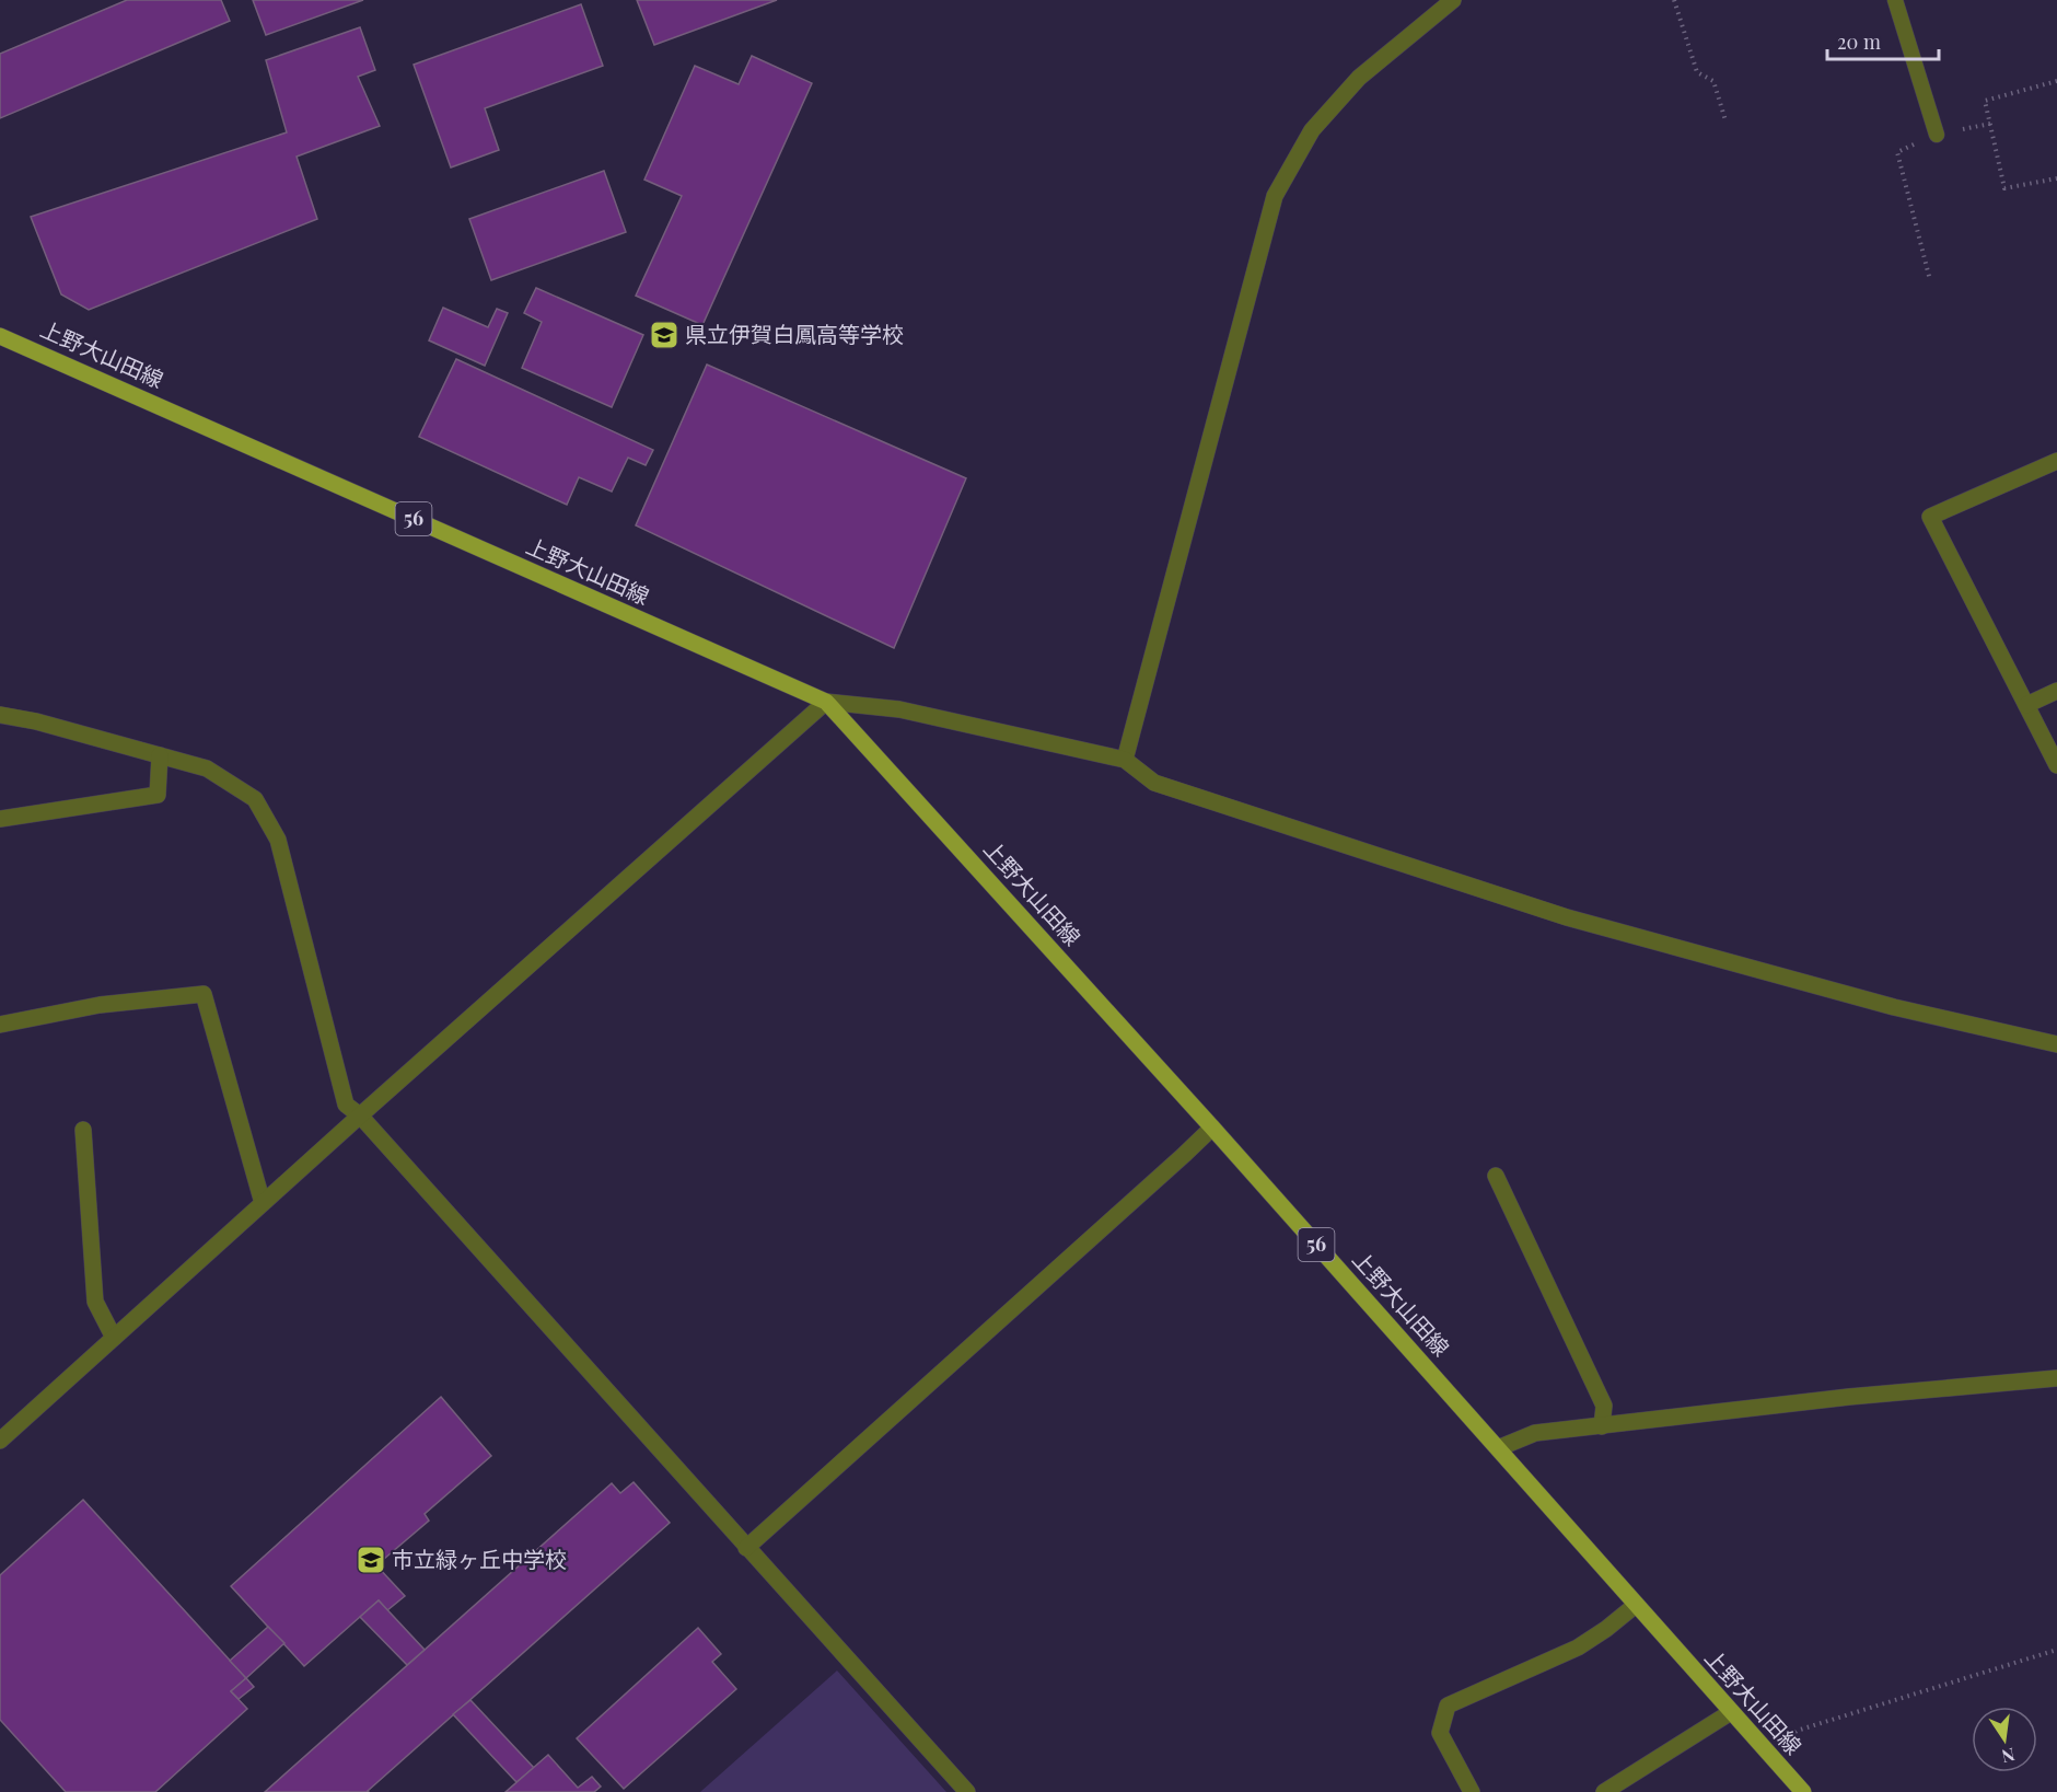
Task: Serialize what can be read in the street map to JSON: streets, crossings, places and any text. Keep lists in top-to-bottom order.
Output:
{
  "streets": {
    "main road": ["上野大山田線", "56"]
  },
  "places": {
    "school or university": ["県立伊賀白鳳高等学校", "市立緑ヶ丘中学校"]
  },
  "scale_bar": "20 m",
  "north": "bottom"
}
